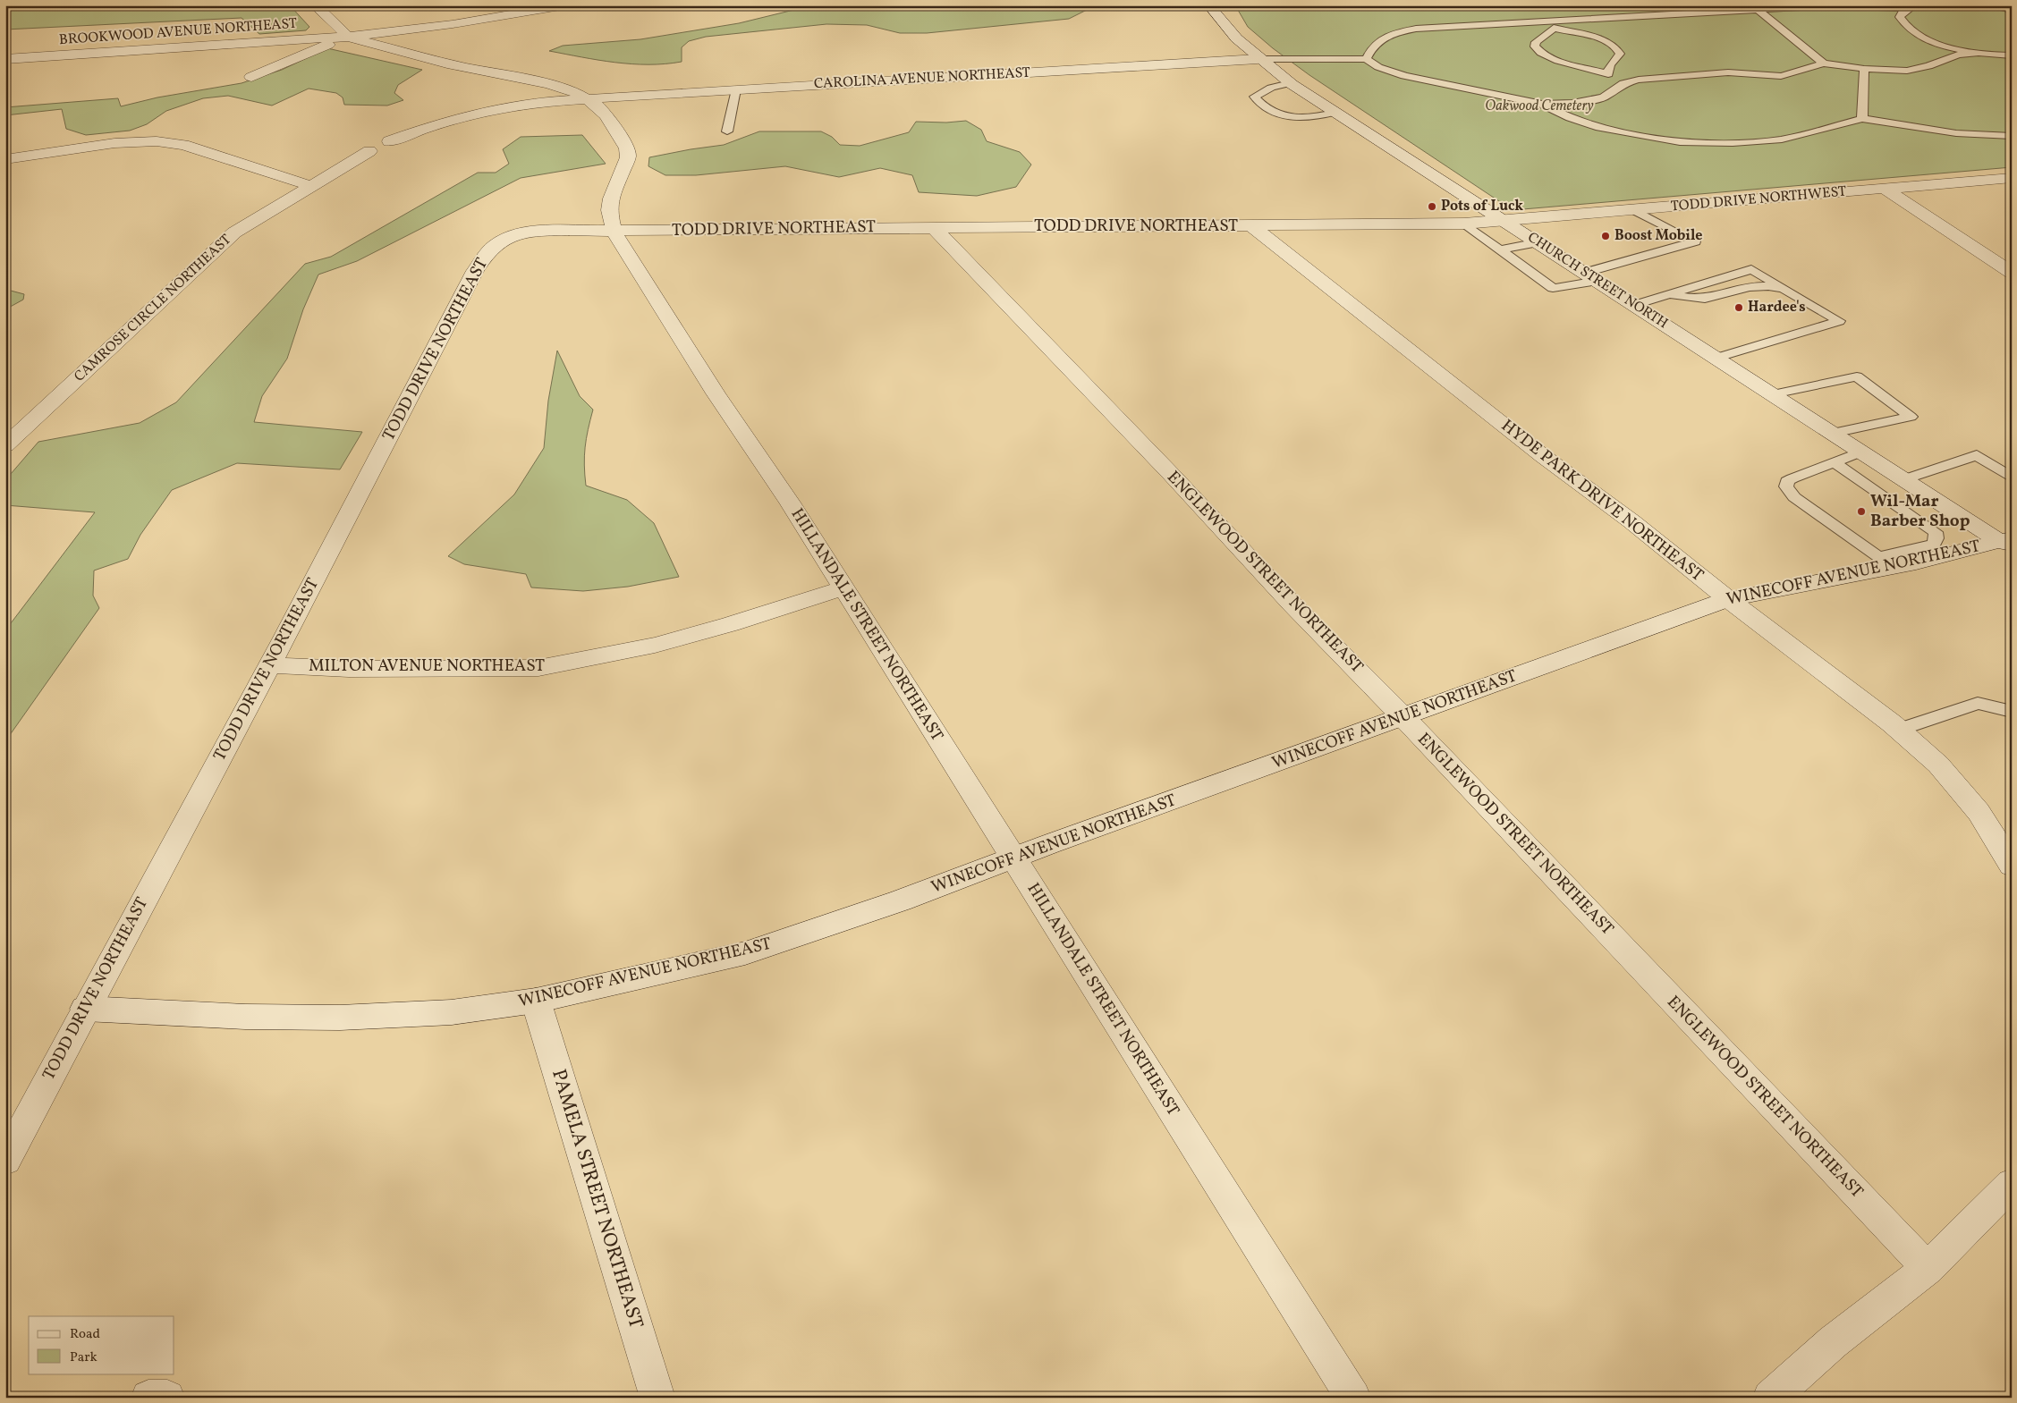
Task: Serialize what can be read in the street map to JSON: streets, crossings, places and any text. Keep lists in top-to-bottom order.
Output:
{
  "streets": {
    "street": [
      "BROOKWOOD AVENUE NORTHEAST",
      "CAROLINA AVENUE NORTHEAST",
      "TODD DRIVE NORTHWEST",
      "TODD DRIVE NORTHEAST",
      "CHURCH STREET NORTH",
      "CAMROSE CIRCLE NORTHEAST",
      "HYDE PARK DRIVE NORTHEAST",
      "ENGLEWOOD STREET NORTHEAST",
      "WINECOFF AVENUE NORTHEAST",
      "HILLANDALE STREET NORTHEAST",
      "MILTON AVENUE NORTHEAST",
      "PAMELA STREET NORTHEAST"
    ]
  },
  "crossings": [
    ["BROOKWOOD AVENUE NORTHEAST", "HILLANDALE STREET NORTHEAST"],
    ["CAROLINA AVENUE NORTHEAST", "CHURCH STREET NORTH"],
    ["CAROLINA AVENUE NORTHEAST", "HILLANDALE STREET NORTHEAST"],
    ["TODD DRIVE NORTHWEST", "TODD DRIVE NORTHEAST"],
    ["TODD DRIVE NORTHWEST", "CHURCH STREET NORTH"],
    ["TODD DRIVE NORTHEAST", "CHURCH STREET NORTH"],
    ["TODD DRIVE NORTHEAST", "HYDE PARK DRIVE NORTHEAST"],
    ["TODD DRIVE NORTHEAST", "ENGLEWOOD STREET NORTHEAST"],
    ["TODD DRIVE NORTHEAST", "WINECOFF AVENUE NORTHEAST"],
    ["TODD DRIVE NORTHEAST", "HILLANDALE STREET NORTHEAST"],
    ["TODD DRIVE NORTHEAST", "MILTON AVENUE NORTHEAST"],
    ["CHURCH STREET NORTH", "WINECOFF AVENUE NORTHEAST"],
    ["HYDE PARK DRIVE NORTHEAST", "WINECOFF AVENUE NORTHEAST"],
    ["ENGLEWOOD STREET NORTHEAST", "WINECOFF AVENUE NORTHEAST"],
    ["WINECOFF AVENUE NORTHEAST", "HILLANDALE STREET NORTHEAST"],
    ["WINECOFF AVENUE NORTHEAST", "PAMELA STREET NORTHEAST"],
    ["HILLANDALE STREET NORTHEAST", "MILTON AVENUE NORTHEAST"]
  ],
  "parks": ["Oakwood Cemetery"],
  "places": [
    "Pots of Luck",
    "Boost Mobile",
    "Hardee's",
    "Wil-Mar Barber Shop"
  ],
  "legend": ["Road", "Park"]
}
